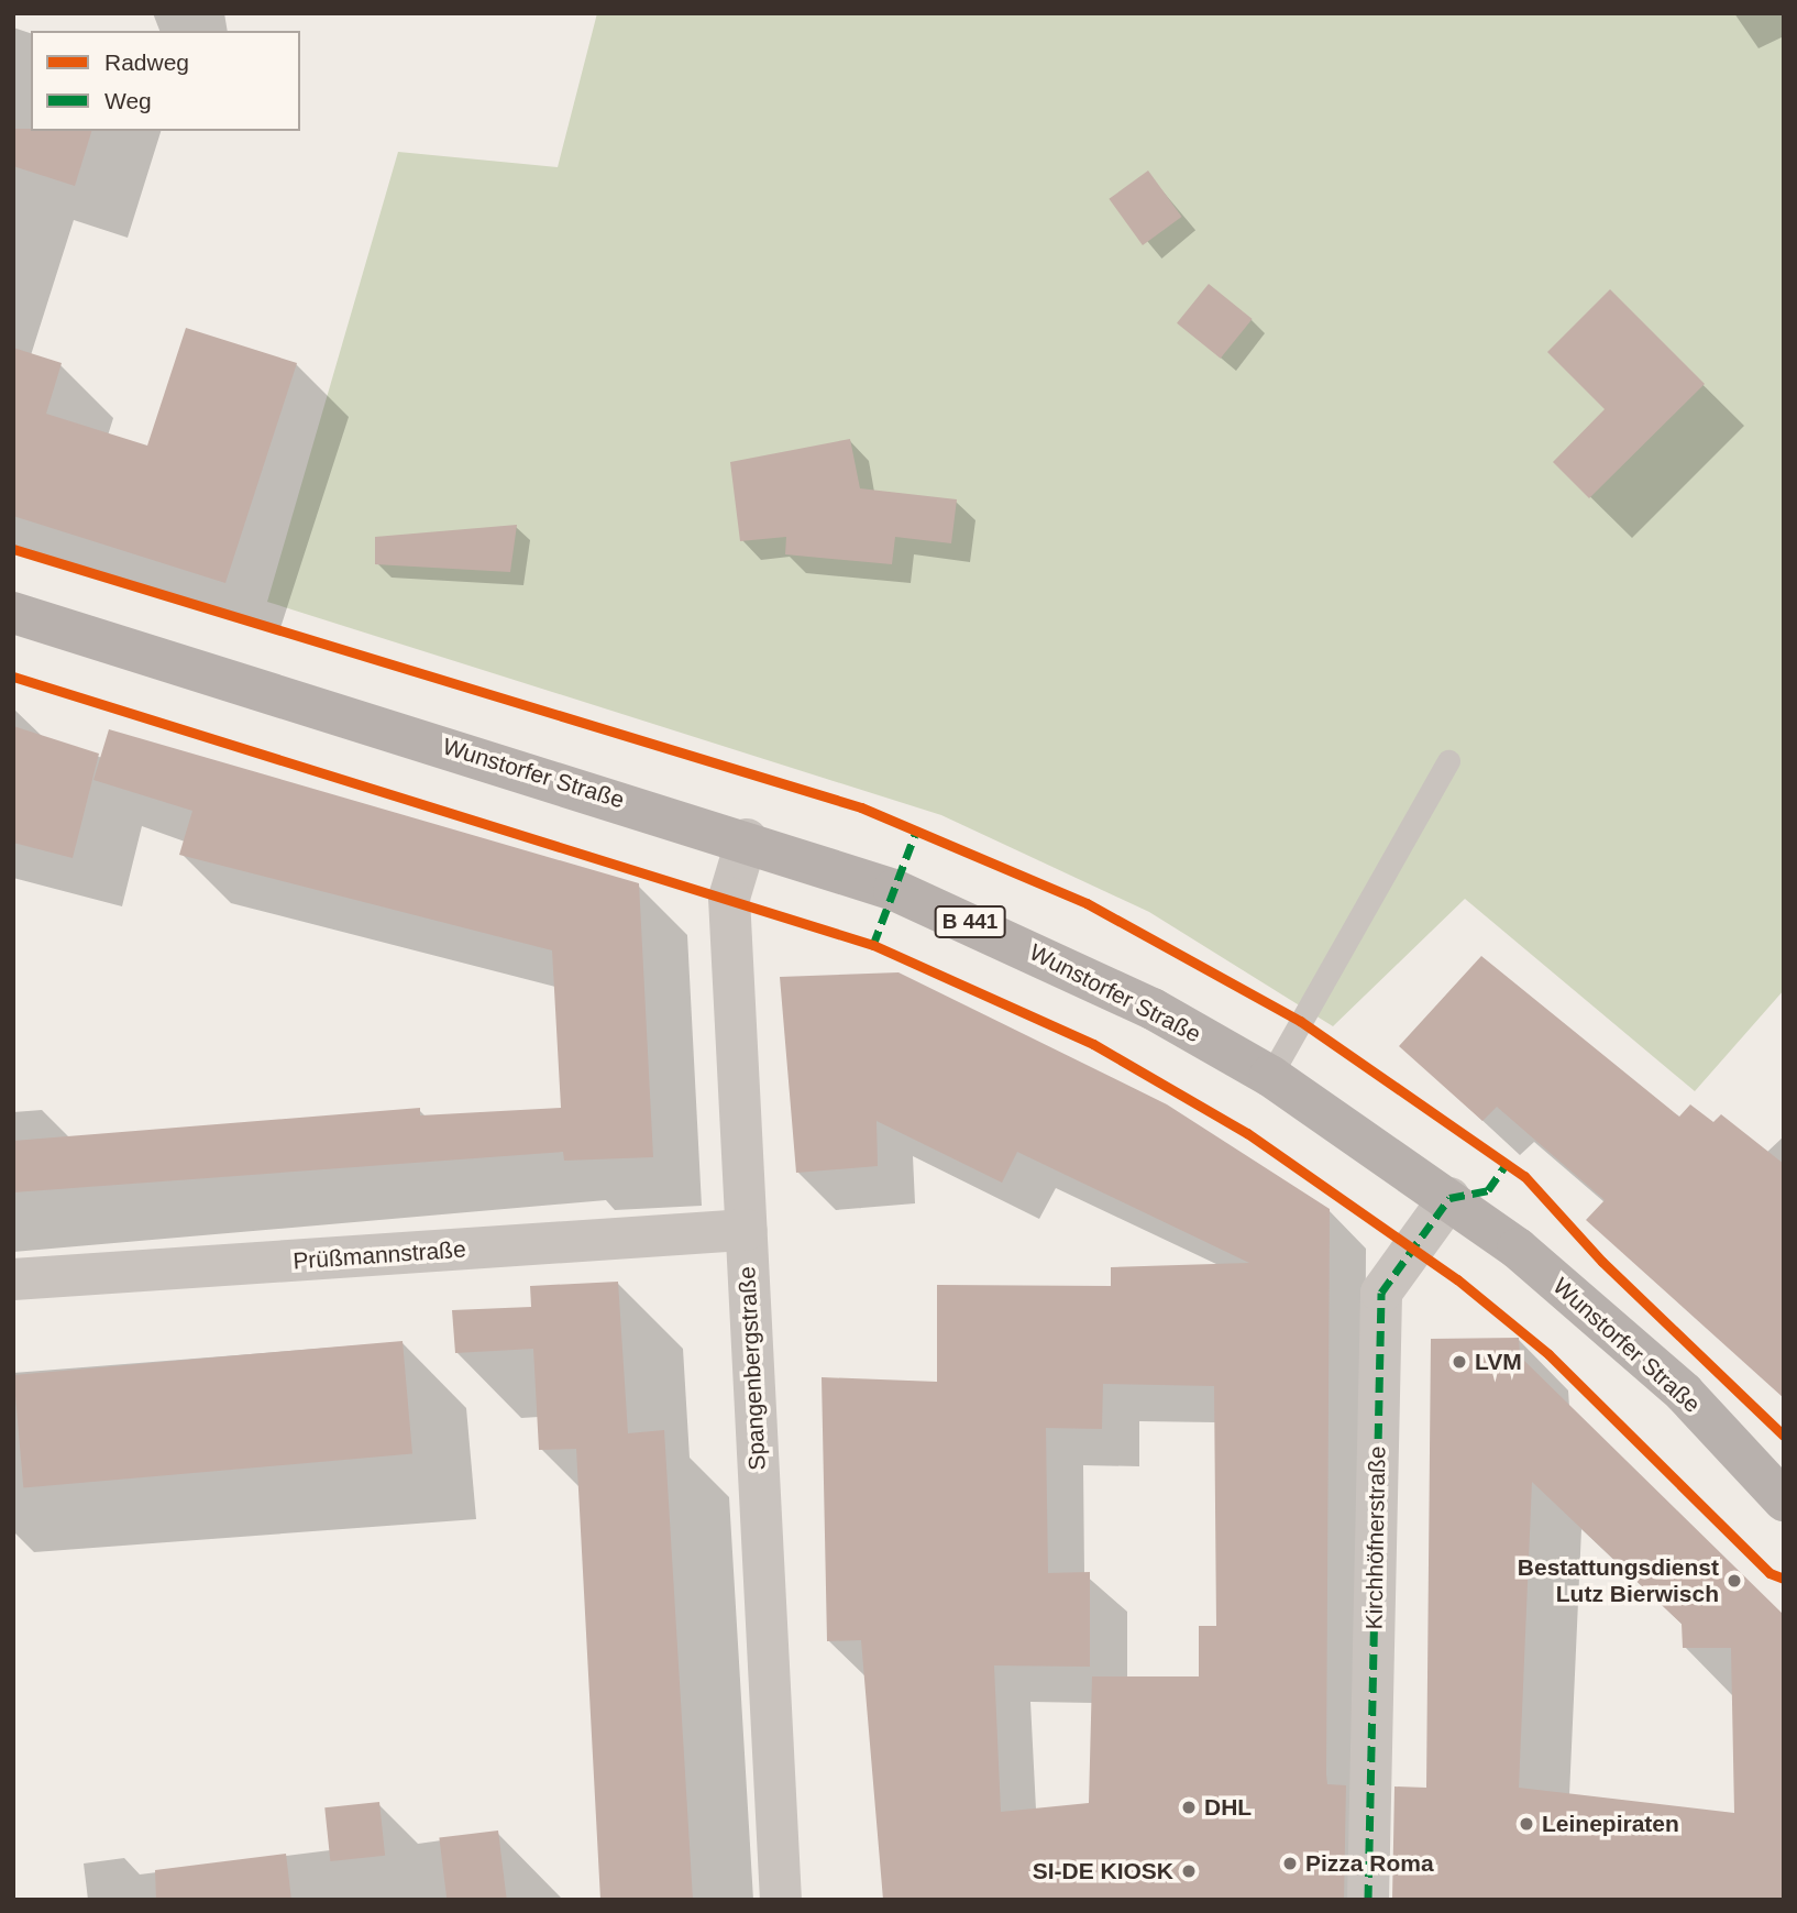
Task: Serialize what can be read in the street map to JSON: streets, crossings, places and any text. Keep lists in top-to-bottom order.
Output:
{
  "streets": {
    "main road": ["Wunstorfer Straße", "B 441"],
    "street": ["Prüßmannstraße", "Spangenbergstraße", "Kirchhöfnerstraße"]
  },
  "crossings": [
    ["Wunstorfer Straße", "Spangenbergstraße"],
    ["Wunstorfer Straße", "Kirchhöfnerstraße"],
    ["Prüßmannstraße", "Spangenbergstraße"]
  ],
  "places": [
    "LVM",
    "Bestattungsdienst Lutz Bierwisch",
    "DHL",
    "Leinepiraten",
    "Pizza Roma",
    "SI-DE KIOSK"
  ],
  "legend": ["Radweg", "Weg"]
}
